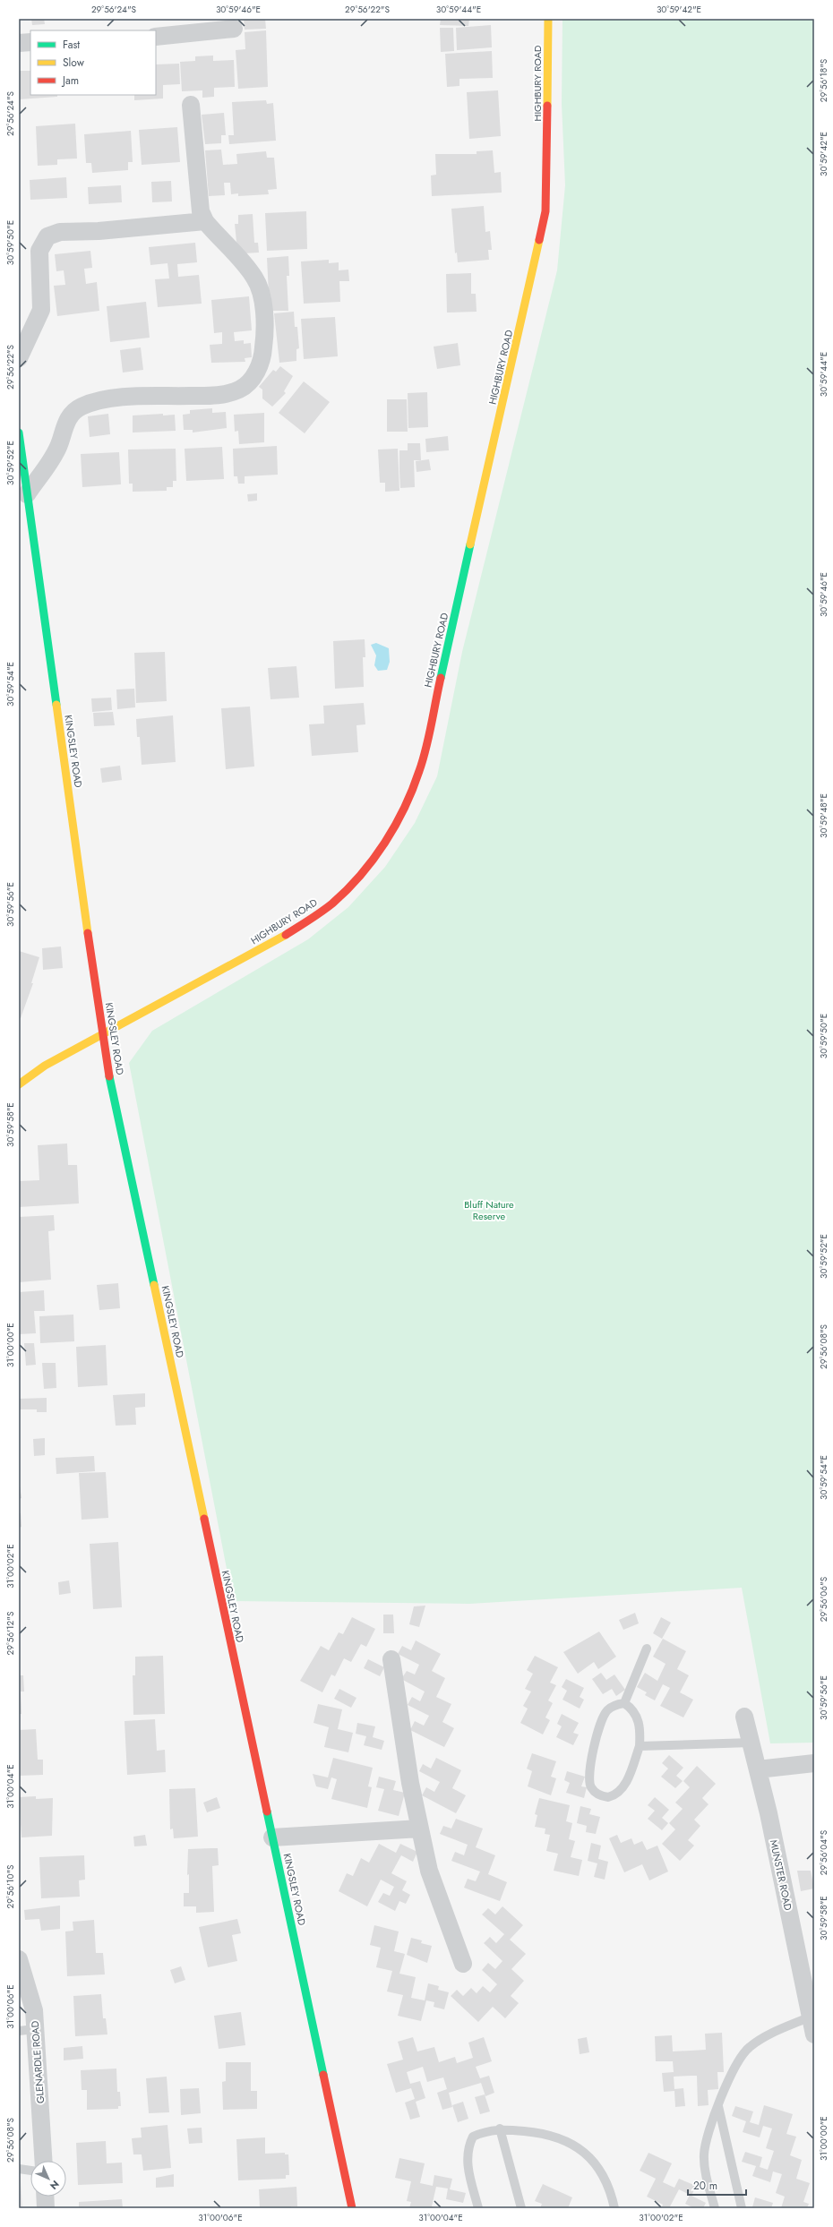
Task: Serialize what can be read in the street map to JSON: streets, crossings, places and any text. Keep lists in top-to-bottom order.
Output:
{
  "streets": {
    "street": [
      "HIGHBURY ROAD",
      "KINGSLEY ROAD",
      "MUNSTER ROAD",
      "GLENARDLE ROAD"
    ]
  },
  "crossings": [
    ["HIGHBURY ROAD", "KINGSLEY ROAD"]
  ],
  "parks": ["Bluff Nature Reserve"],
  "legend": ["Fast", "Slow", "Jam"],
  "scale_bar": "20 m",
  "north": "bottom right",
  "coordinates": [
    "29°56'24\"S",
    "30°59'46\"E",
    "29°56'22\"S",
    "30°59'44\"E",
    "30°59'42\"E",
    "29°56'18\"S",
    "30°59'50\"E",
    "30°59'52\"E",
    "30°59'54\"E",
    "30°59'48\"E",
    "30°59'56\"E",
    "30°59'58\"E",
    "31°00'00\"E",
    "29°56'08\"S",
    "31°00'02\"E",
    "29°56'06\"S",
    "29°56'12\"S",
    "31°00'04\"E",
    "29°56'04\"S",
    "29°56'10\"S",
    "31°00'06\"E"
  ]
}
